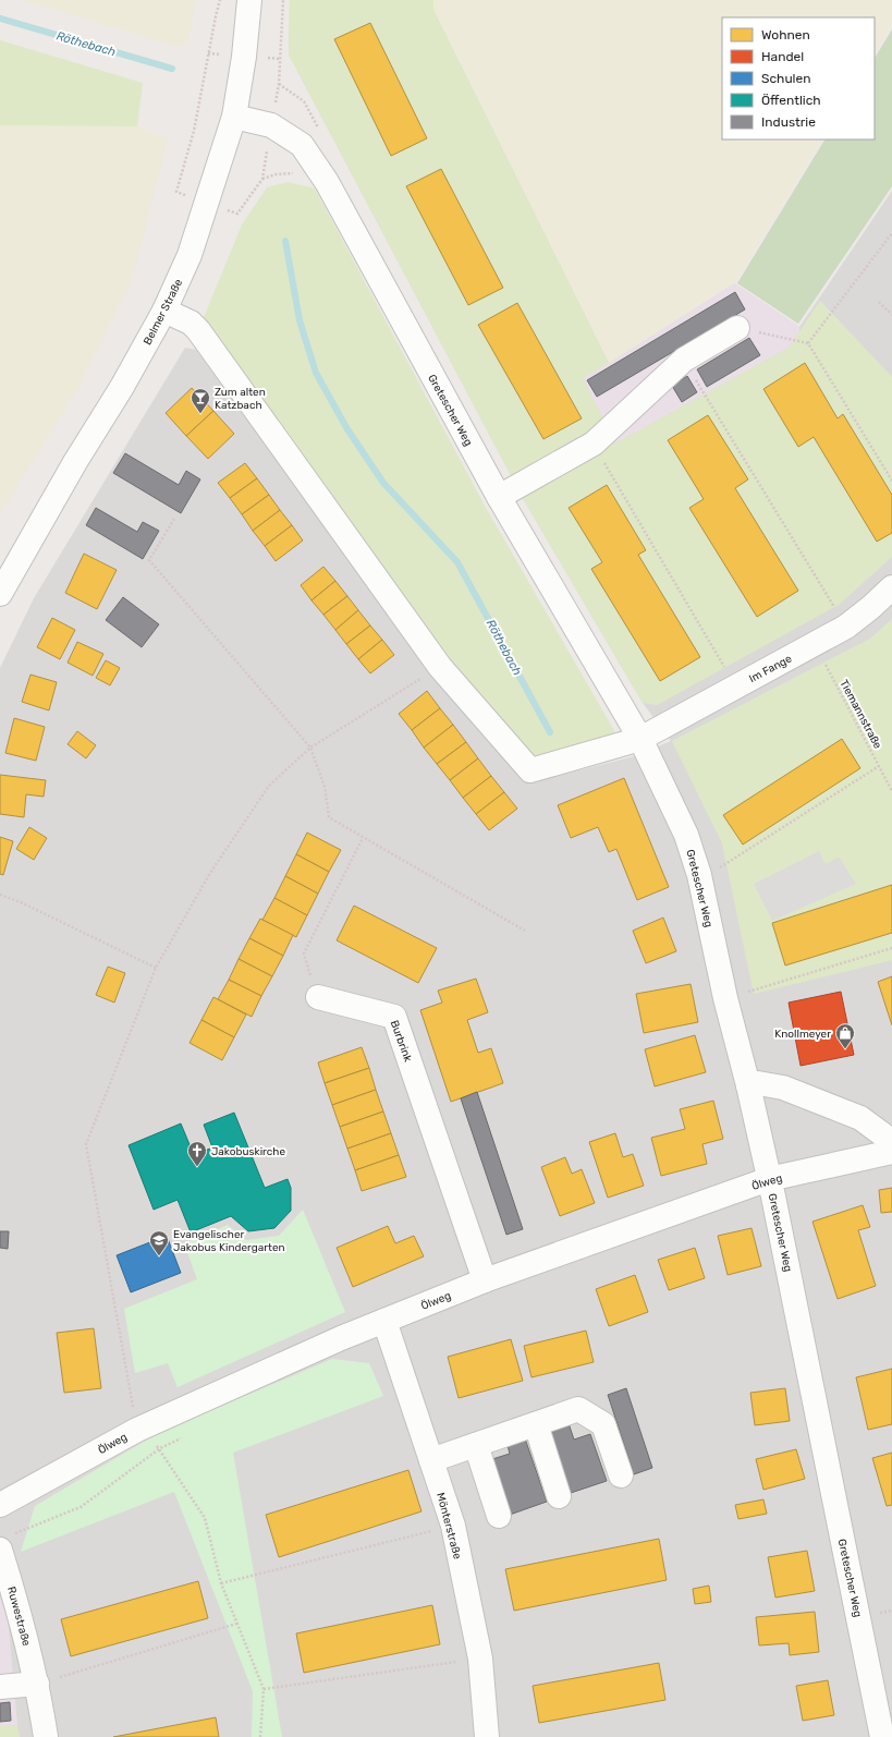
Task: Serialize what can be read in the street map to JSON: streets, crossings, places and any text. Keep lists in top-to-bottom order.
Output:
{
  "streets": {
    "street": [
      "Belmer Straße",
      "Gretescher Weg",
      "Im Fange",
      "Burbrink",
      "Ölweg",
      "Mönterstraße",
      "Ruwestraße"
    ],
    "path": ["Tiemannstraße"]
  },
  "crossings": [
    ["Belmer Straße", "Gretescher Weg"],
    ["Gretescher Weg", "Im Fange"],
    ["Gretescher Weg", "Ölweg"],
    ["Im Fange", "Tiemannstraße"],
    ["Burbrink", "Ölweg"],
    ["Ölweg", "Mönterstraße"]
  ],
  "water": ["Röthebach"],
  "places": {
    "bar": ["Zum alten Katzbach"],
    "shop": ["Knollmeyer"],
    "church": ["Jakobuskirche"],
    "school or university": ["Evangelischer Jakobus Kindergarten"]
  },
  "legend": [
    "Wohnen",
    "Handel",
    "Schulen",
    "Öffentlich",
    "Industrie"
  ]
}
